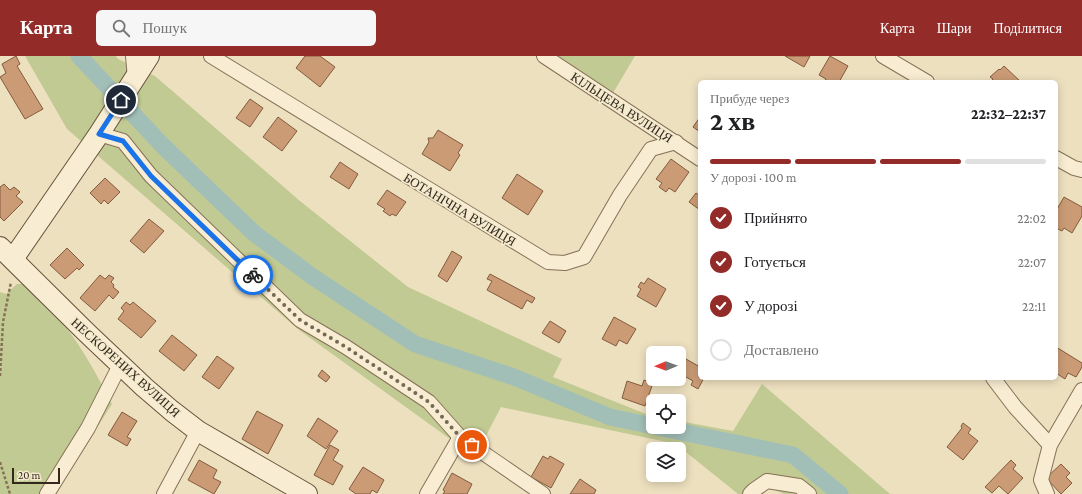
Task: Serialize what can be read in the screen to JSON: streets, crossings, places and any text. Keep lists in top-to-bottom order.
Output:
{
  "streets": {
    "street": ["КІЛЬЦЕВА ВУЛИЦЯ", "БОТАНІЧНА ВУЛИЦЯ", "НЕСКОРЕНИХ ВУЛИЦЯ"]
  },
  "crossings": [
    ["КІЛЬЦЕВА ВУЛИЦЯ", "БОТАНІЧНА ВУЛИЦЯ"]
  ],
  "scale_bar": "20 m",
  "north": "left",
  "page": {
    "header": "Карта",
    "search": "Пошук",
    "nav": ["Карта", "Шари", "Поділитися"],
    "heading": ["2 хв", "Прибуде через", "22:32–22:37"],
    "bar": "У дорозі · 100 m",
    "list": [
      ["Прийнято", "22:02"],
      ["Готується", "22:07"],
      ["У дорозі", "22:11"],
      "Доставлено"
    ],
    "scale": "20 m"
  }
}
